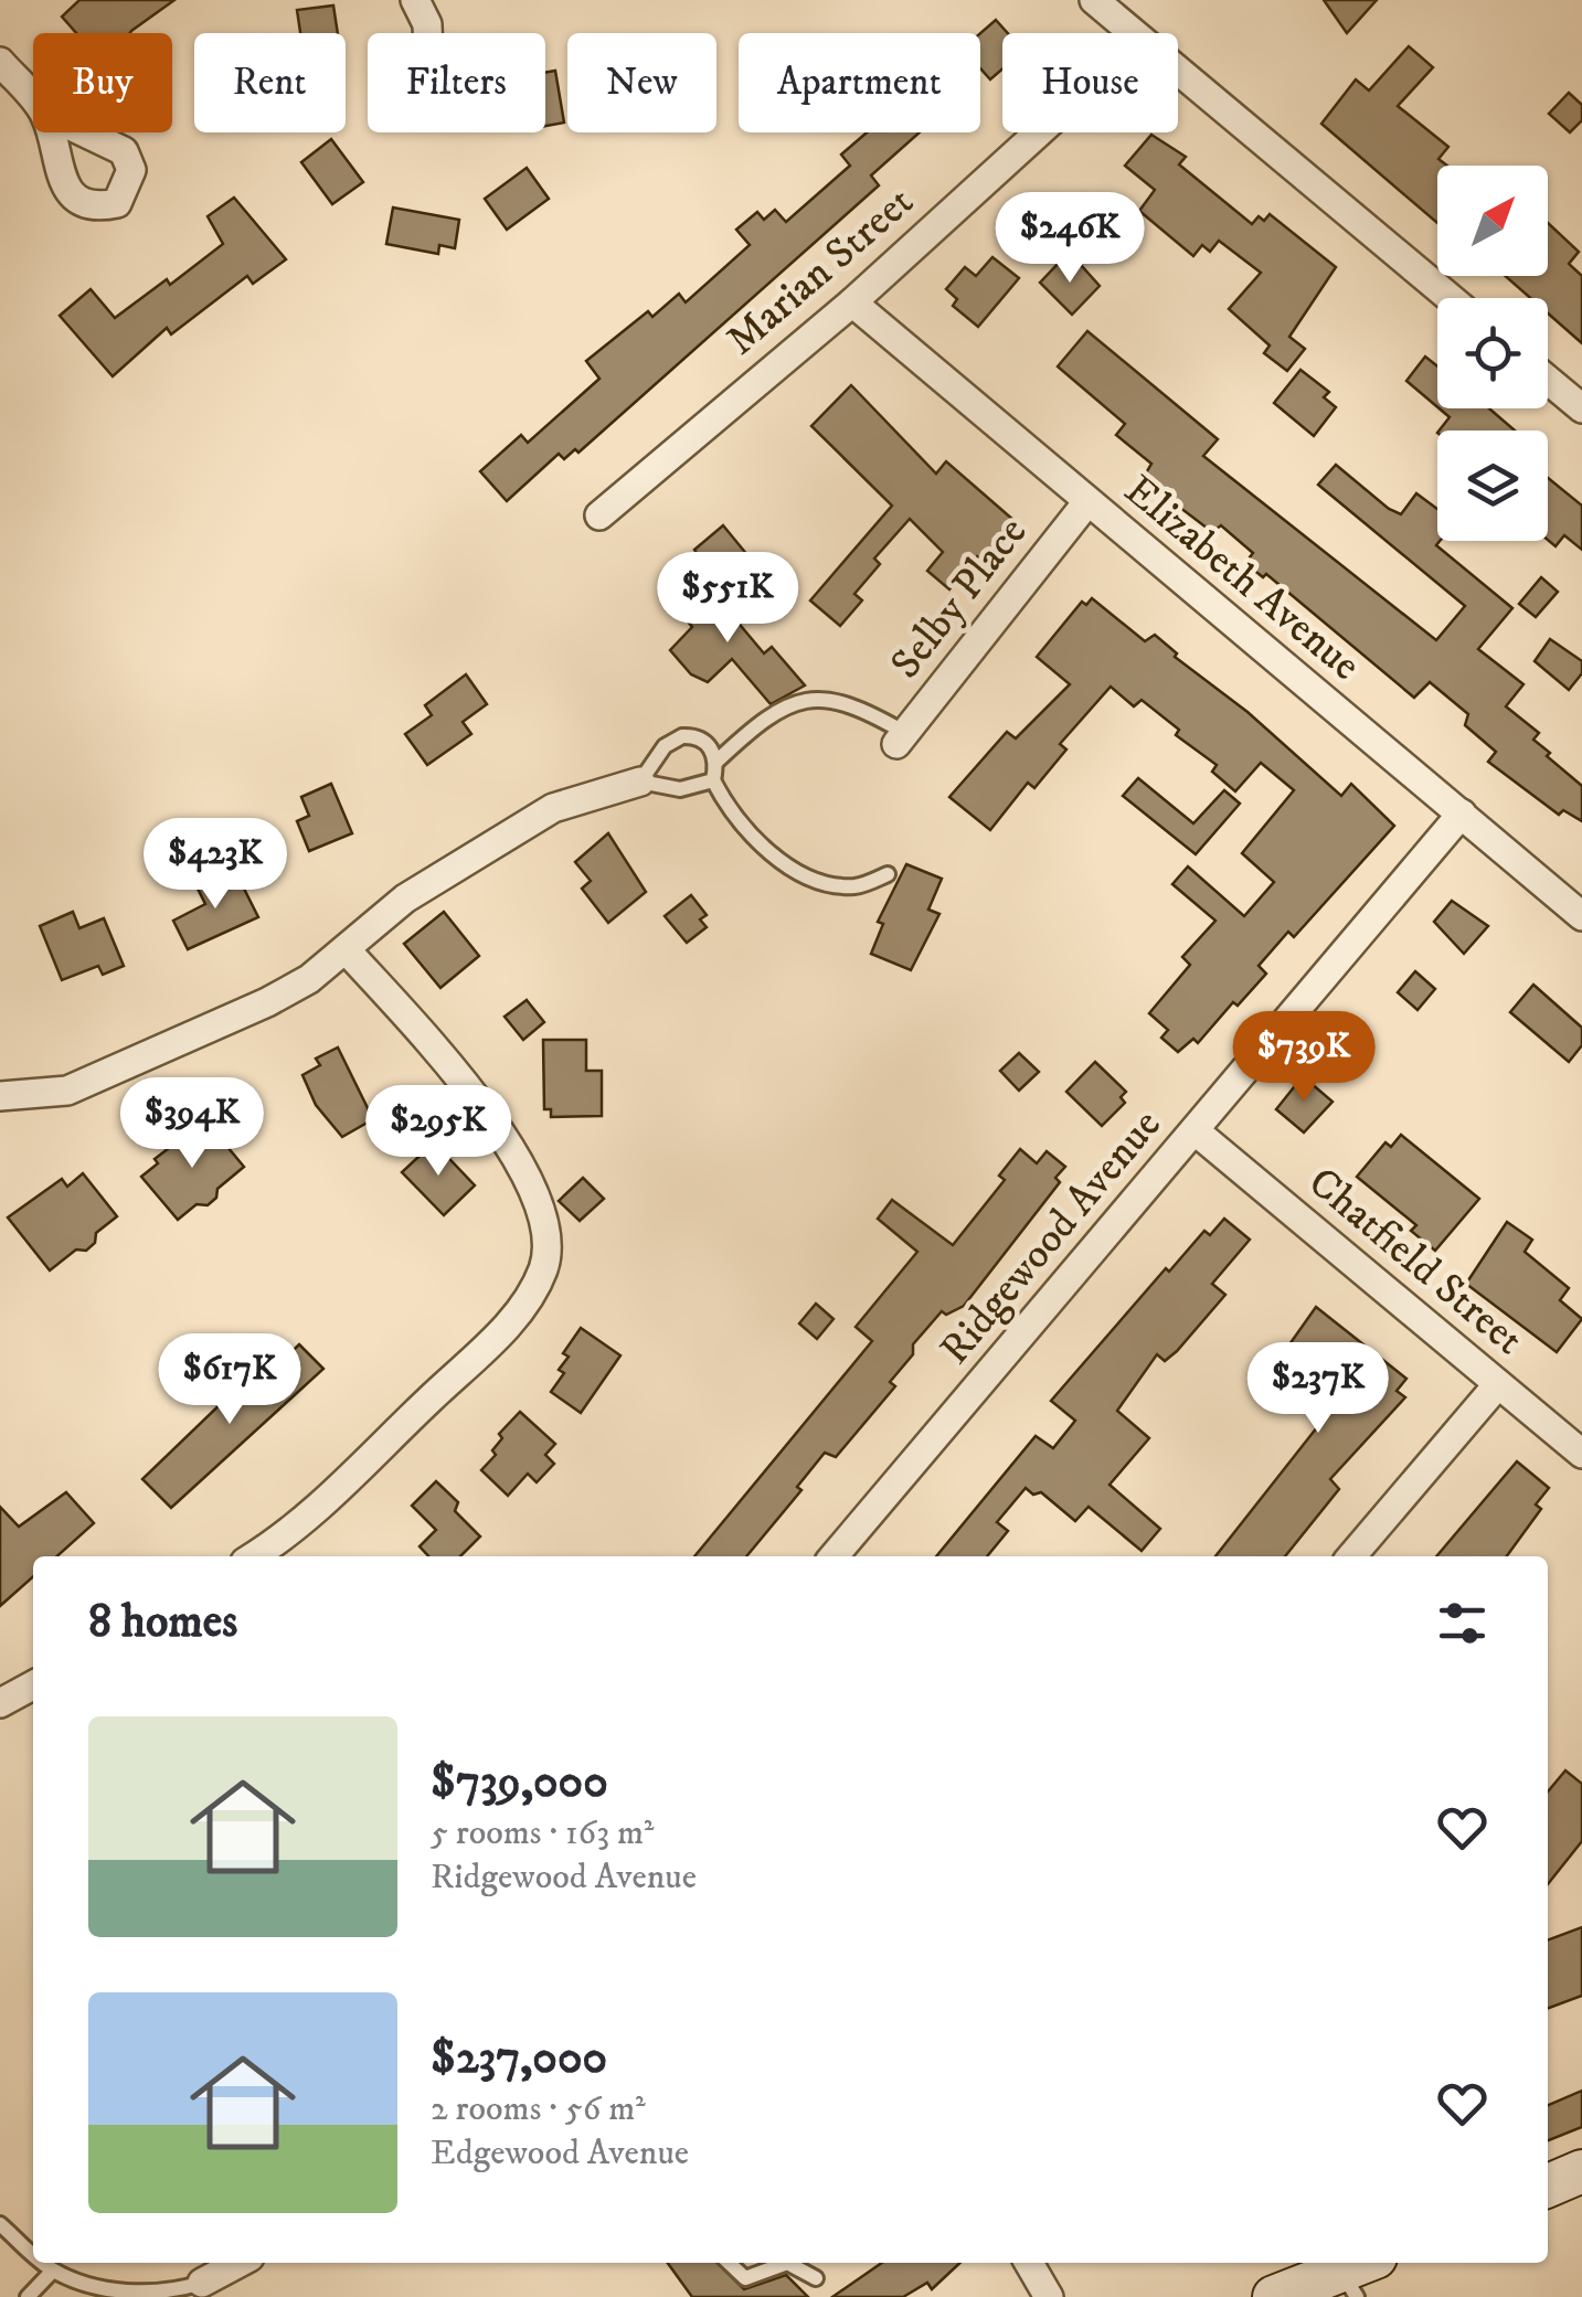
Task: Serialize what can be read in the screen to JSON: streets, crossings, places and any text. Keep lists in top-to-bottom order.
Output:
{
  "streets": {
    "street": [
      "Marian Street",
      "Elizabeth Avenue",
      "Selby Place",
      "Ridgewood Avenue",
      "Chatfield Street"
    ]
  },
  "crossings": [
    ["Marian Street", "Elizabeth Avenue"],
    ["Elizabeth Avenue", "Selby Place"],
    ["Elizabeth Avenue", "Ridgewood Avenue"],
    ["Ridgewood Avenue", "Chatfield Street"]
  ],
  "north": "top right",
  "page": {
    "chip": [
      "Buy",
      "Rent",
      "Filters",
      "New",
      "Apartment",
      "House"
    ],
    "price": [
      "$246K",
      "$551K",
      "$423K",
      "$739K",
      "$394K",
      "$295K",
      "$617K",
      "$237K"
    ],
    "heading": "8 homes",
    "list": [
      {
        "name": "$739,000",
        "note": "5 rooms · 163 m² · Ridgewood Avenue"
      },
      {
        "name": "$237,000",
        "note": "2 rooms · 56 m² · Edgewood Avenue"
      }
    ]
  }
}
